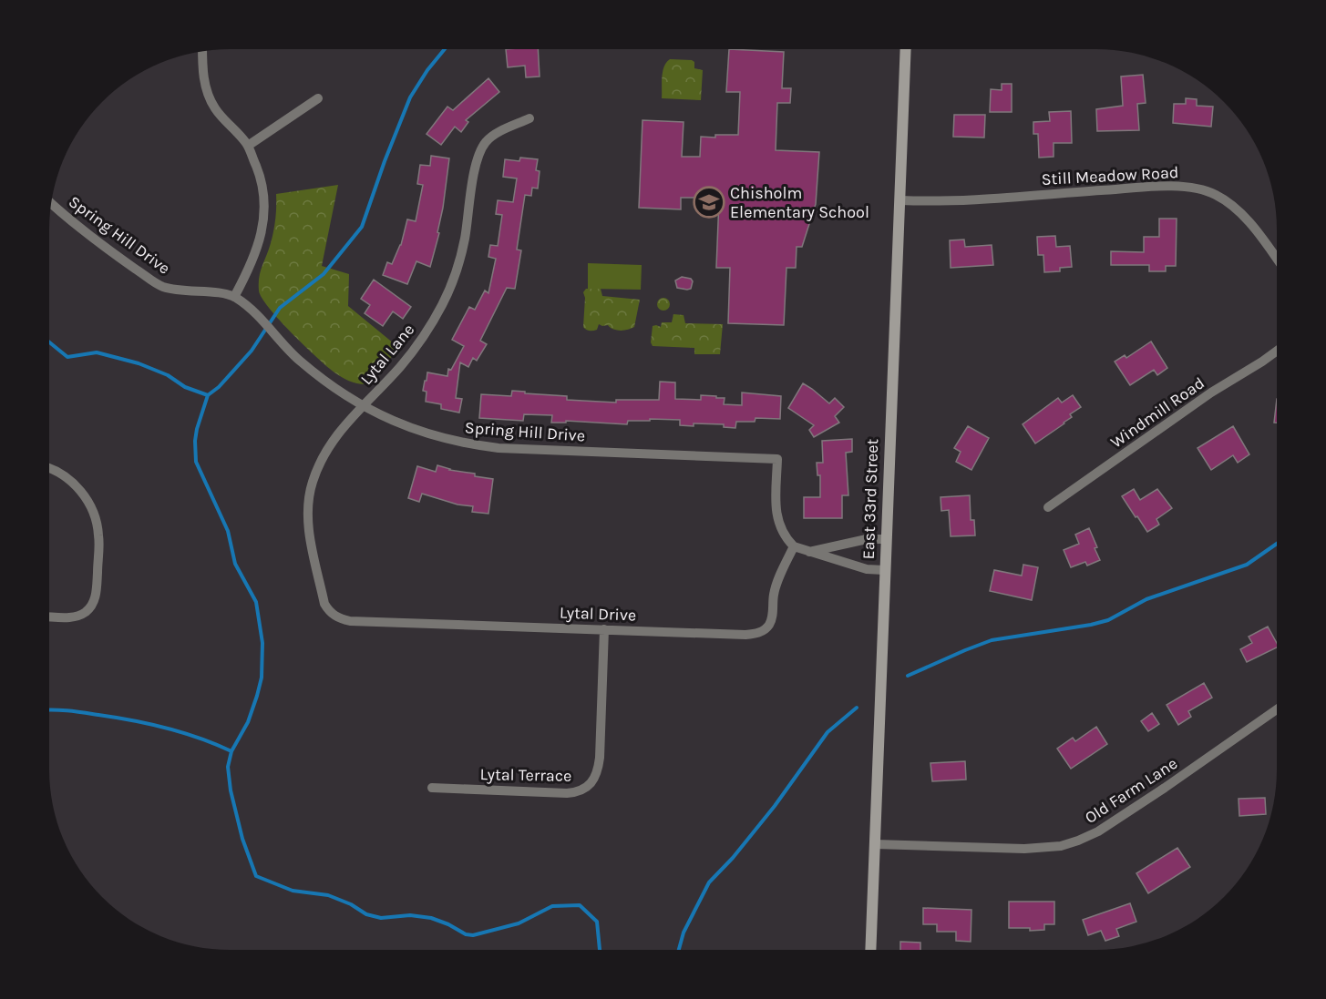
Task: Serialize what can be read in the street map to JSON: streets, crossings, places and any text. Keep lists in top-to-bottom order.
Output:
{
  "streets": {
    "street": [
      "Still Meadow Road",
      "Spring Hill Drive",
      "Lytal Lane",
      "Windmill Road",
      "East 33rd Street",
      "Lytal Drive",
      "Lytal Terrace",
      "Old Farm Lane"
    ]
  },
  "crossings": [
    ["Still Meadow Road", "East 33rd Street"],
    ["Spring Hill Drive", "Lytal Lane"],
    ["Spring Hill Drive", "Lytal Drive"],
    ["Lytal Lane", "Lytal Drive"],
    ["East 33rd Street", "Old Farm Lane"],
    ["Lytal Drive", "Lytal Terrace"]
  ],
  "places": {
    "school or university": ["Chisholm Elementary School"]
  }
}
